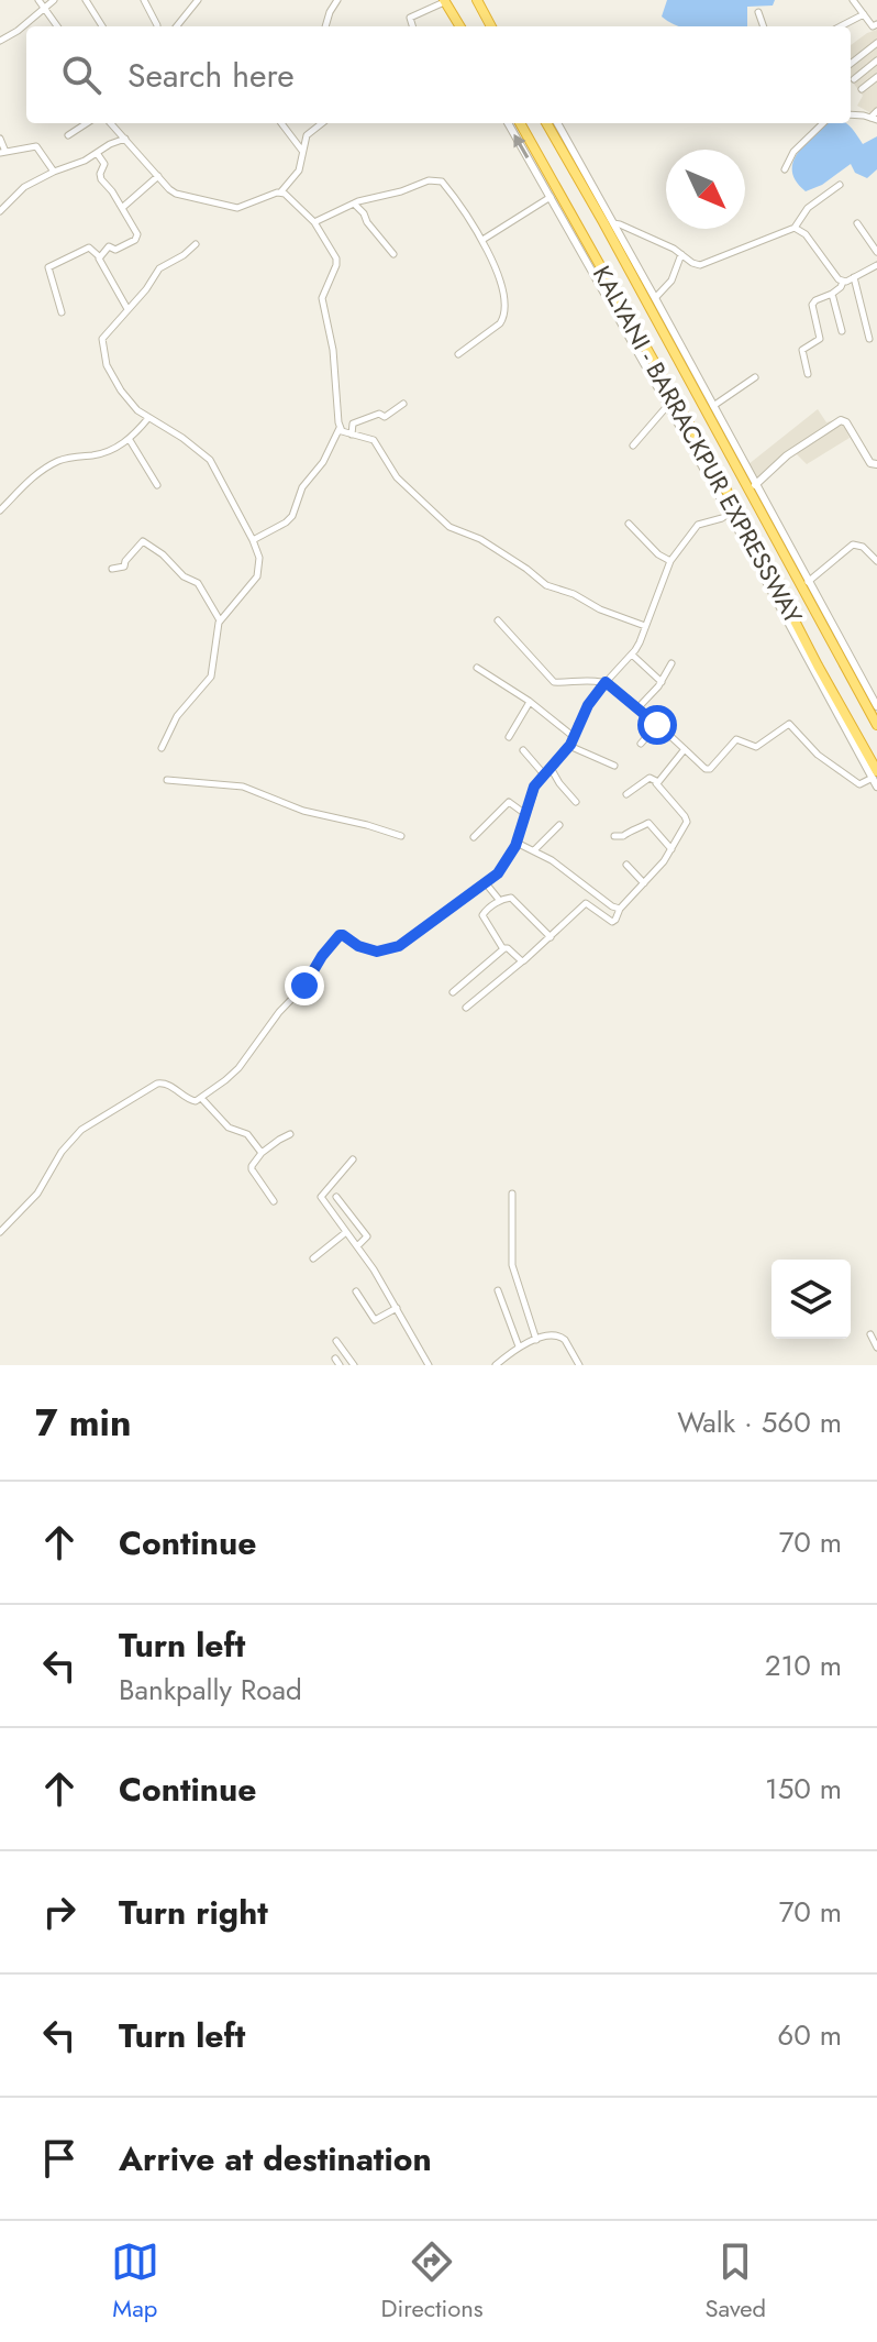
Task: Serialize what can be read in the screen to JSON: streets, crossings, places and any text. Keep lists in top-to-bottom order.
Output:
{
  "streets": {
    "highway": ["KALYANI - BARRACKPUR EXPRESSWAY"]
  },
  "north": "bottom right",
  "page": {
    "search": "Search here",
    "heading": ["7 min", "Walk · 560 m"],
    "list": [
      ["Continue", "70 m"],
      ["Turn left", "Bankpally Road", "210 m"],
      ["Continue", "150 m"],
      ["Turn right", "70 m"],
      ["Turn left", "60 m"],
      "Arrive at destination"
    ],
    "nav": ["Map", "Directions", "Saved"]
  }
}
